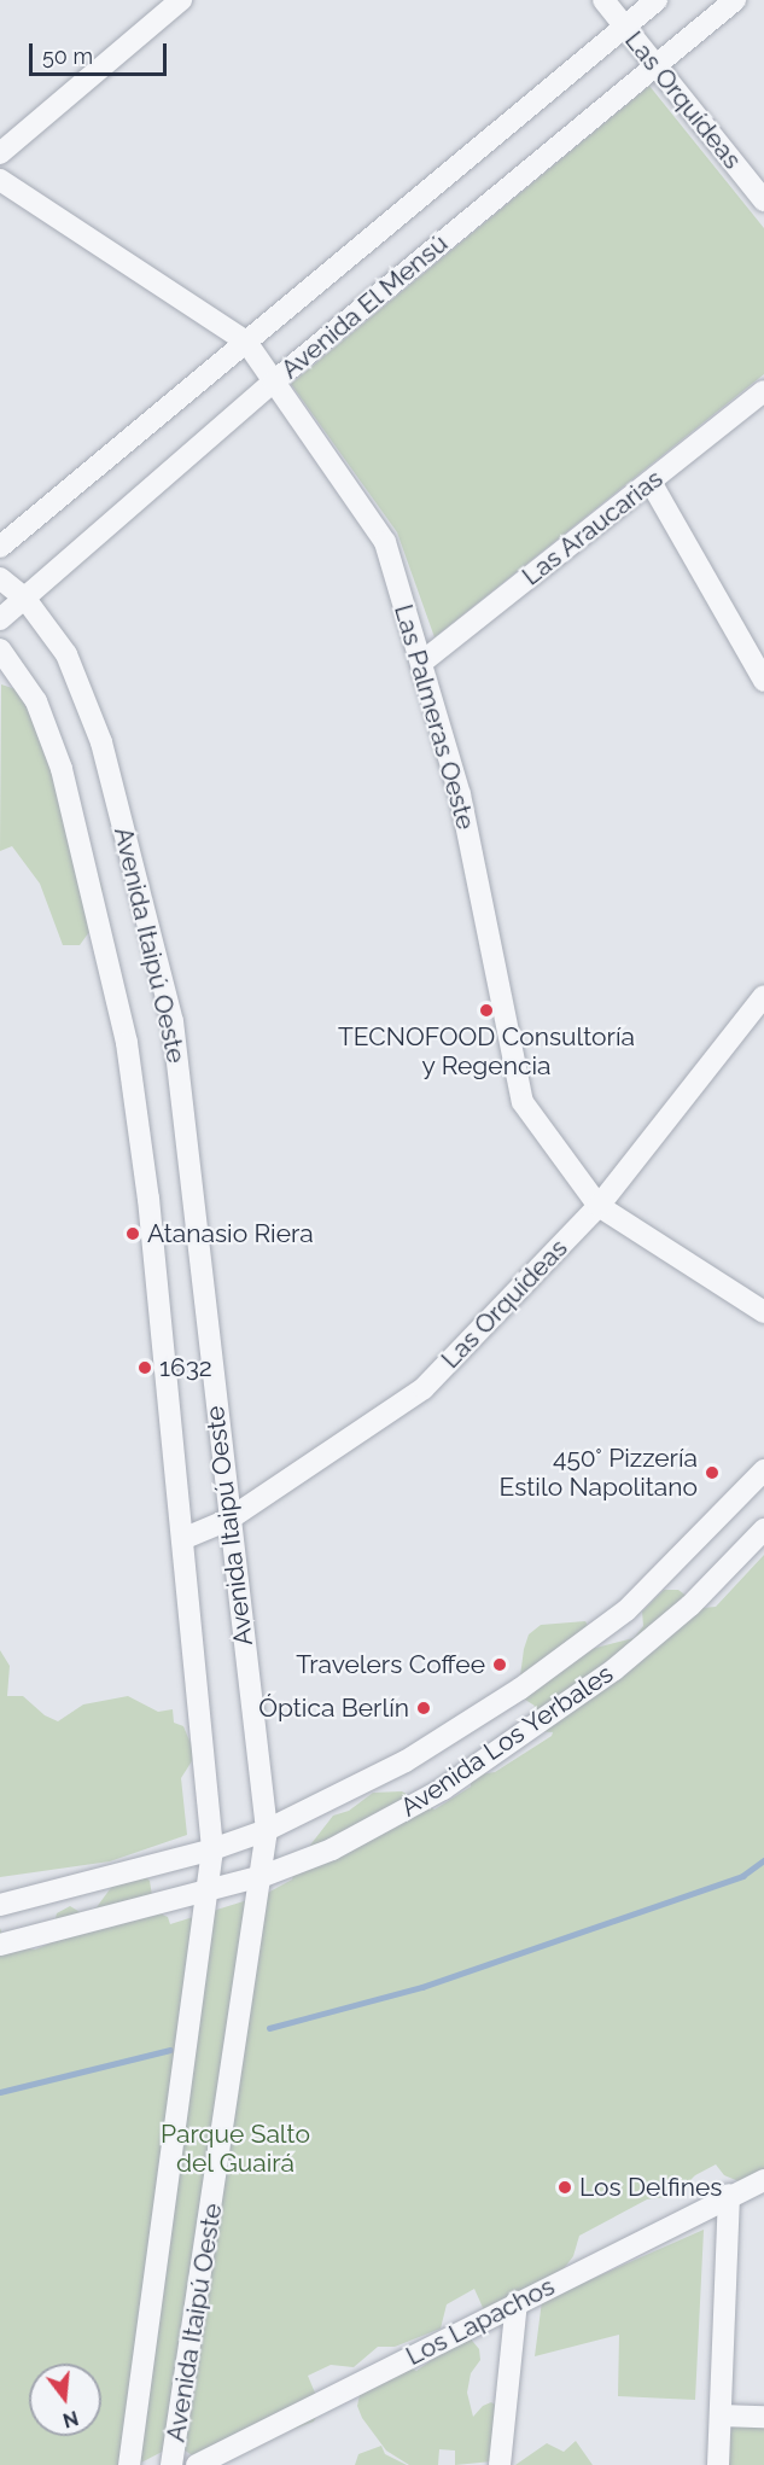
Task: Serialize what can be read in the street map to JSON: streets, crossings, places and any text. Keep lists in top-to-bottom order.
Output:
{
  "streets": {
    "street": [
      "Las Orquídeas",
      "Avenida El Mensú",
      "Las Araucarias",
      "Las Palmeras Oeste",
      "Avenida Itaipú Oeste",
      "Avenida Los Yerbales",
      "Los Lapachos"
    ]
  },
  "crossings": [
    ["Las Orquídeas", "Avenida El Mensú"],
    ["Las Orquídeas", "Las Palmeras Oeste"],
    ["Las Orquídeas", "Avenida Itaipú Oeste"],
    ["Avenida El Mensú", "Las Palmeras Oeste"],
    ["Avenida El Mensú", "Avenida Itaipú Oeste"],
    ["Las Araucarias", "Las Palmeras Oeste"],
    ["Avenida Itaipú Oeste", "Avenida Los Yerbales"]
  ],
  "parks": ["Parque Salto del Guairá"],
  "places": [
    "TECNOFOOD Consultoría y Regencia",
    "Atanasio Riera",
    "1632",
    "450° Pizzería Estilo Napolitano",
    "Travelers Coffee",
    "Óptica Berlín",
    "Los Delfines"
  ],
  "scale_bar": "50 m",
  "north": "bottom"
}
